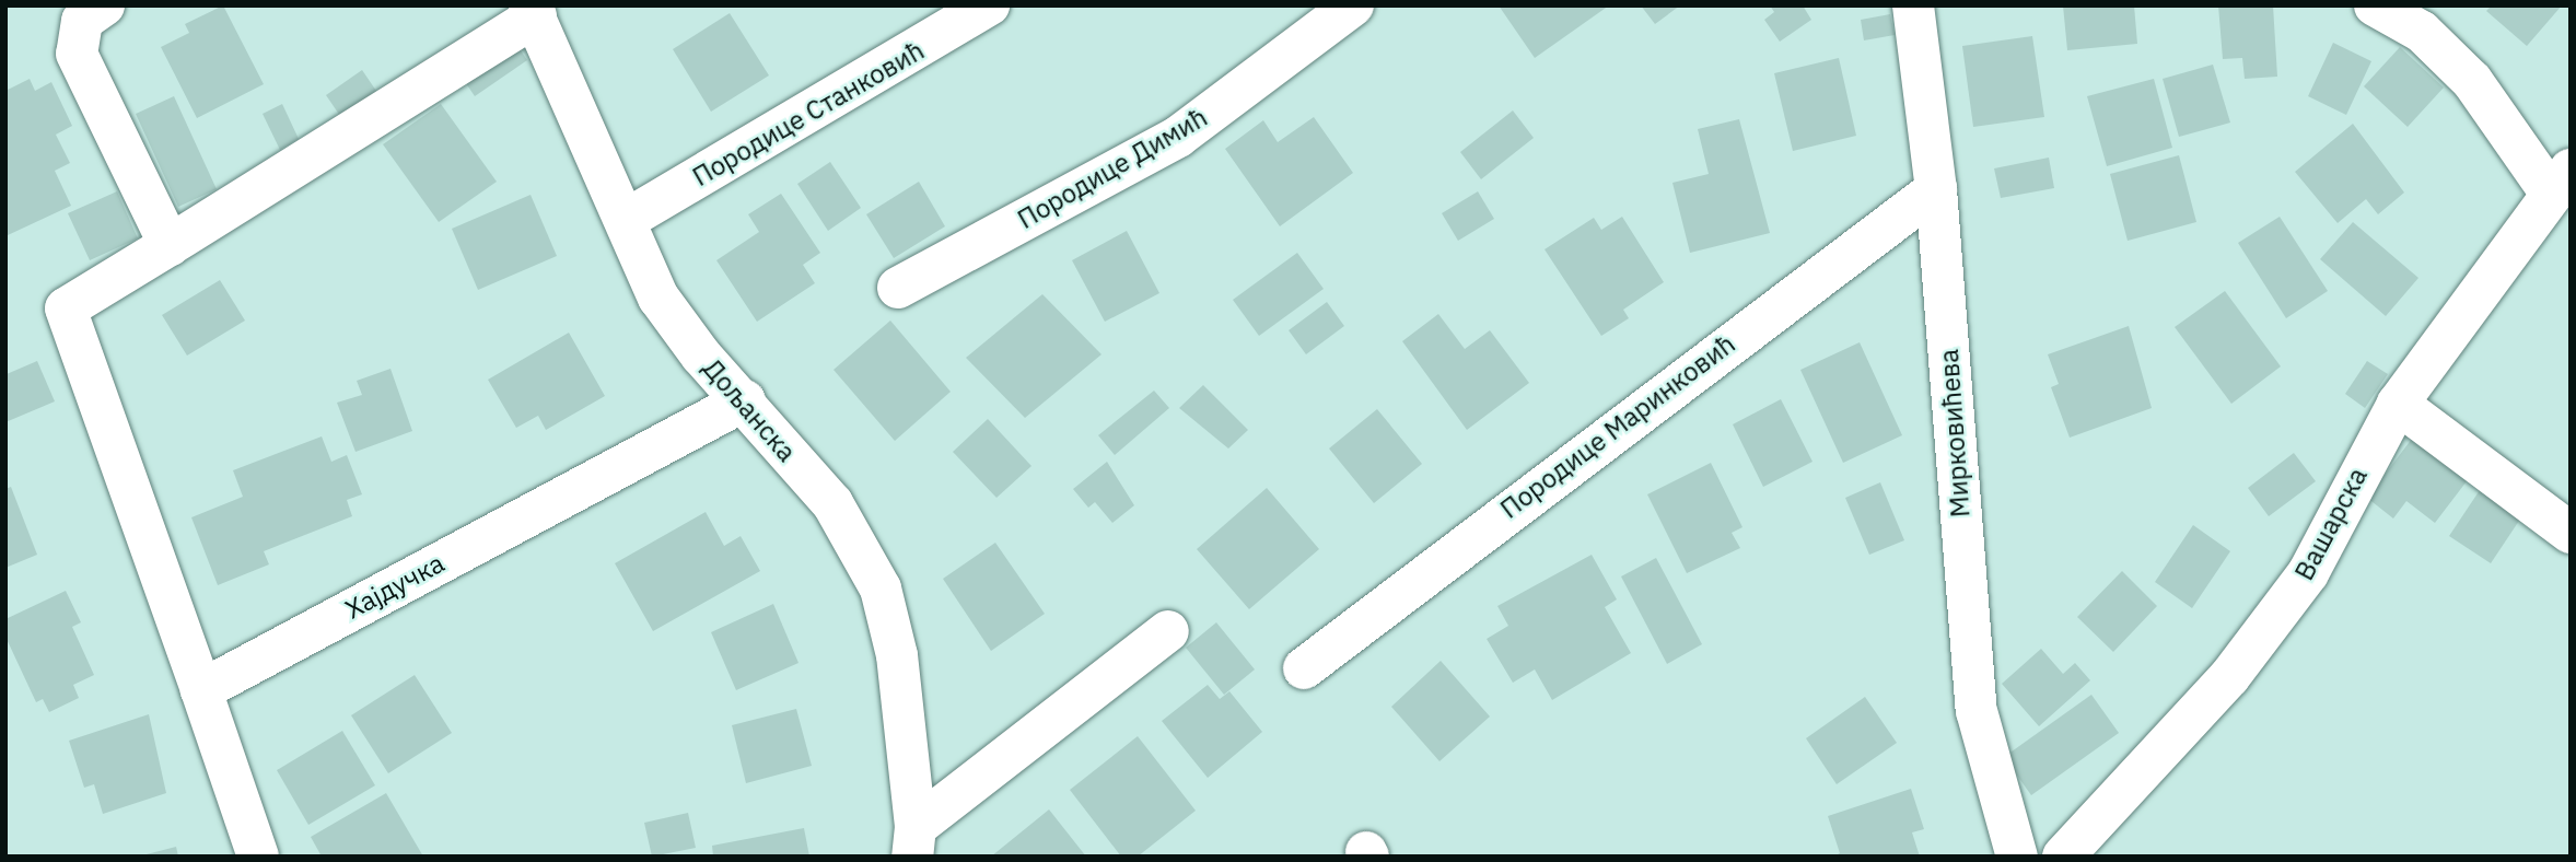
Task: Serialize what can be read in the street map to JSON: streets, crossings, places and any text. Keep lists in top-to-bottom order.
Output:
{
  "streets": {
    "street": [
      "Породице Станковић",
      "Породице Димић",
      "Дољанска",
      "Породице Маринковић",
      "Мирковићева",
      "Вашарска",
      "Хајдучка"
    ]
  },
  "crossings": [
    ["Породице Станковић", "Дољанска"],
    ["Дољанска", "Хајдучка"],
    ["Породице Маринковић", "Мирковићева"]
  ]
}
